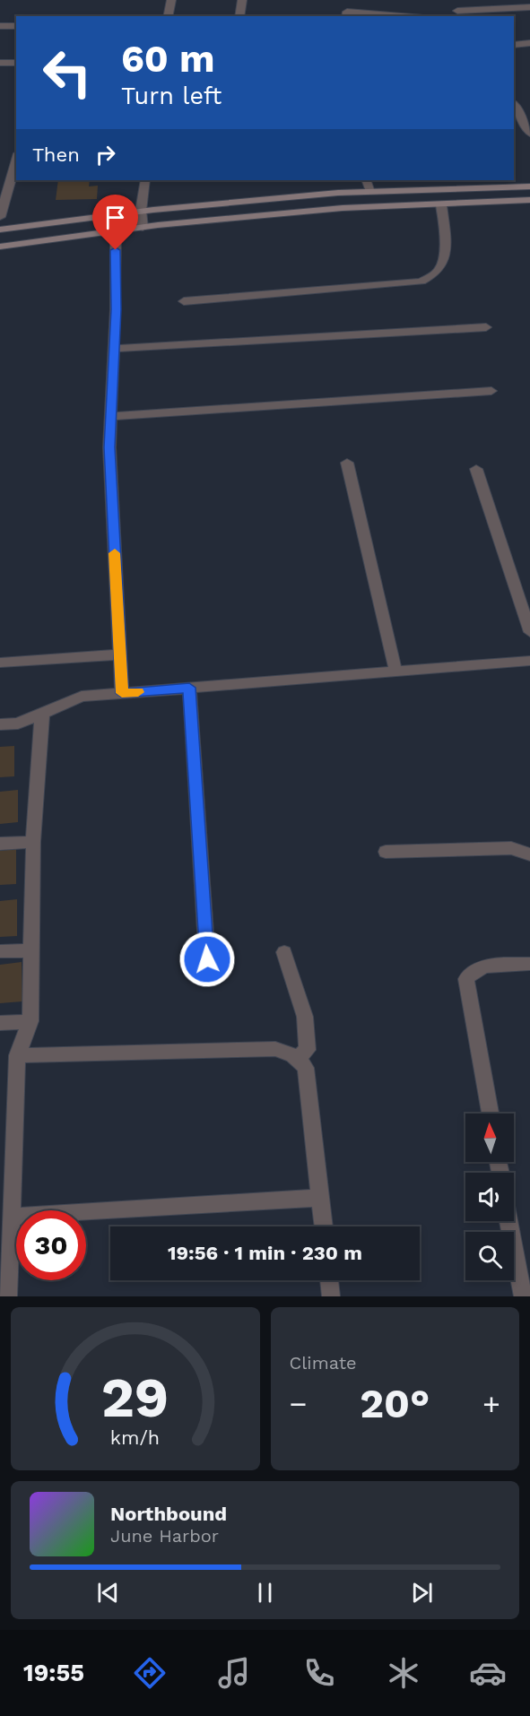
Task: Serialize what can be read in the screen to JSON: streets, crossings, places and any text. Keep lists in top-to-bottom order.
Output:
{
  "north": "top",
  "page": {
    "turn": ["60 m", "Turn left"],
    "then": "Then",
    "limit": "30",
    "trip": "19:56 · 1 min · 230 m",
    "tile": "Climate",
    "heat": ["−", "20°", "+"],
    "song": ["Northbound", "June Harbor"],
    "tabs": "19:55",
    "gauge": ["29", "km/h"]
  }
}
